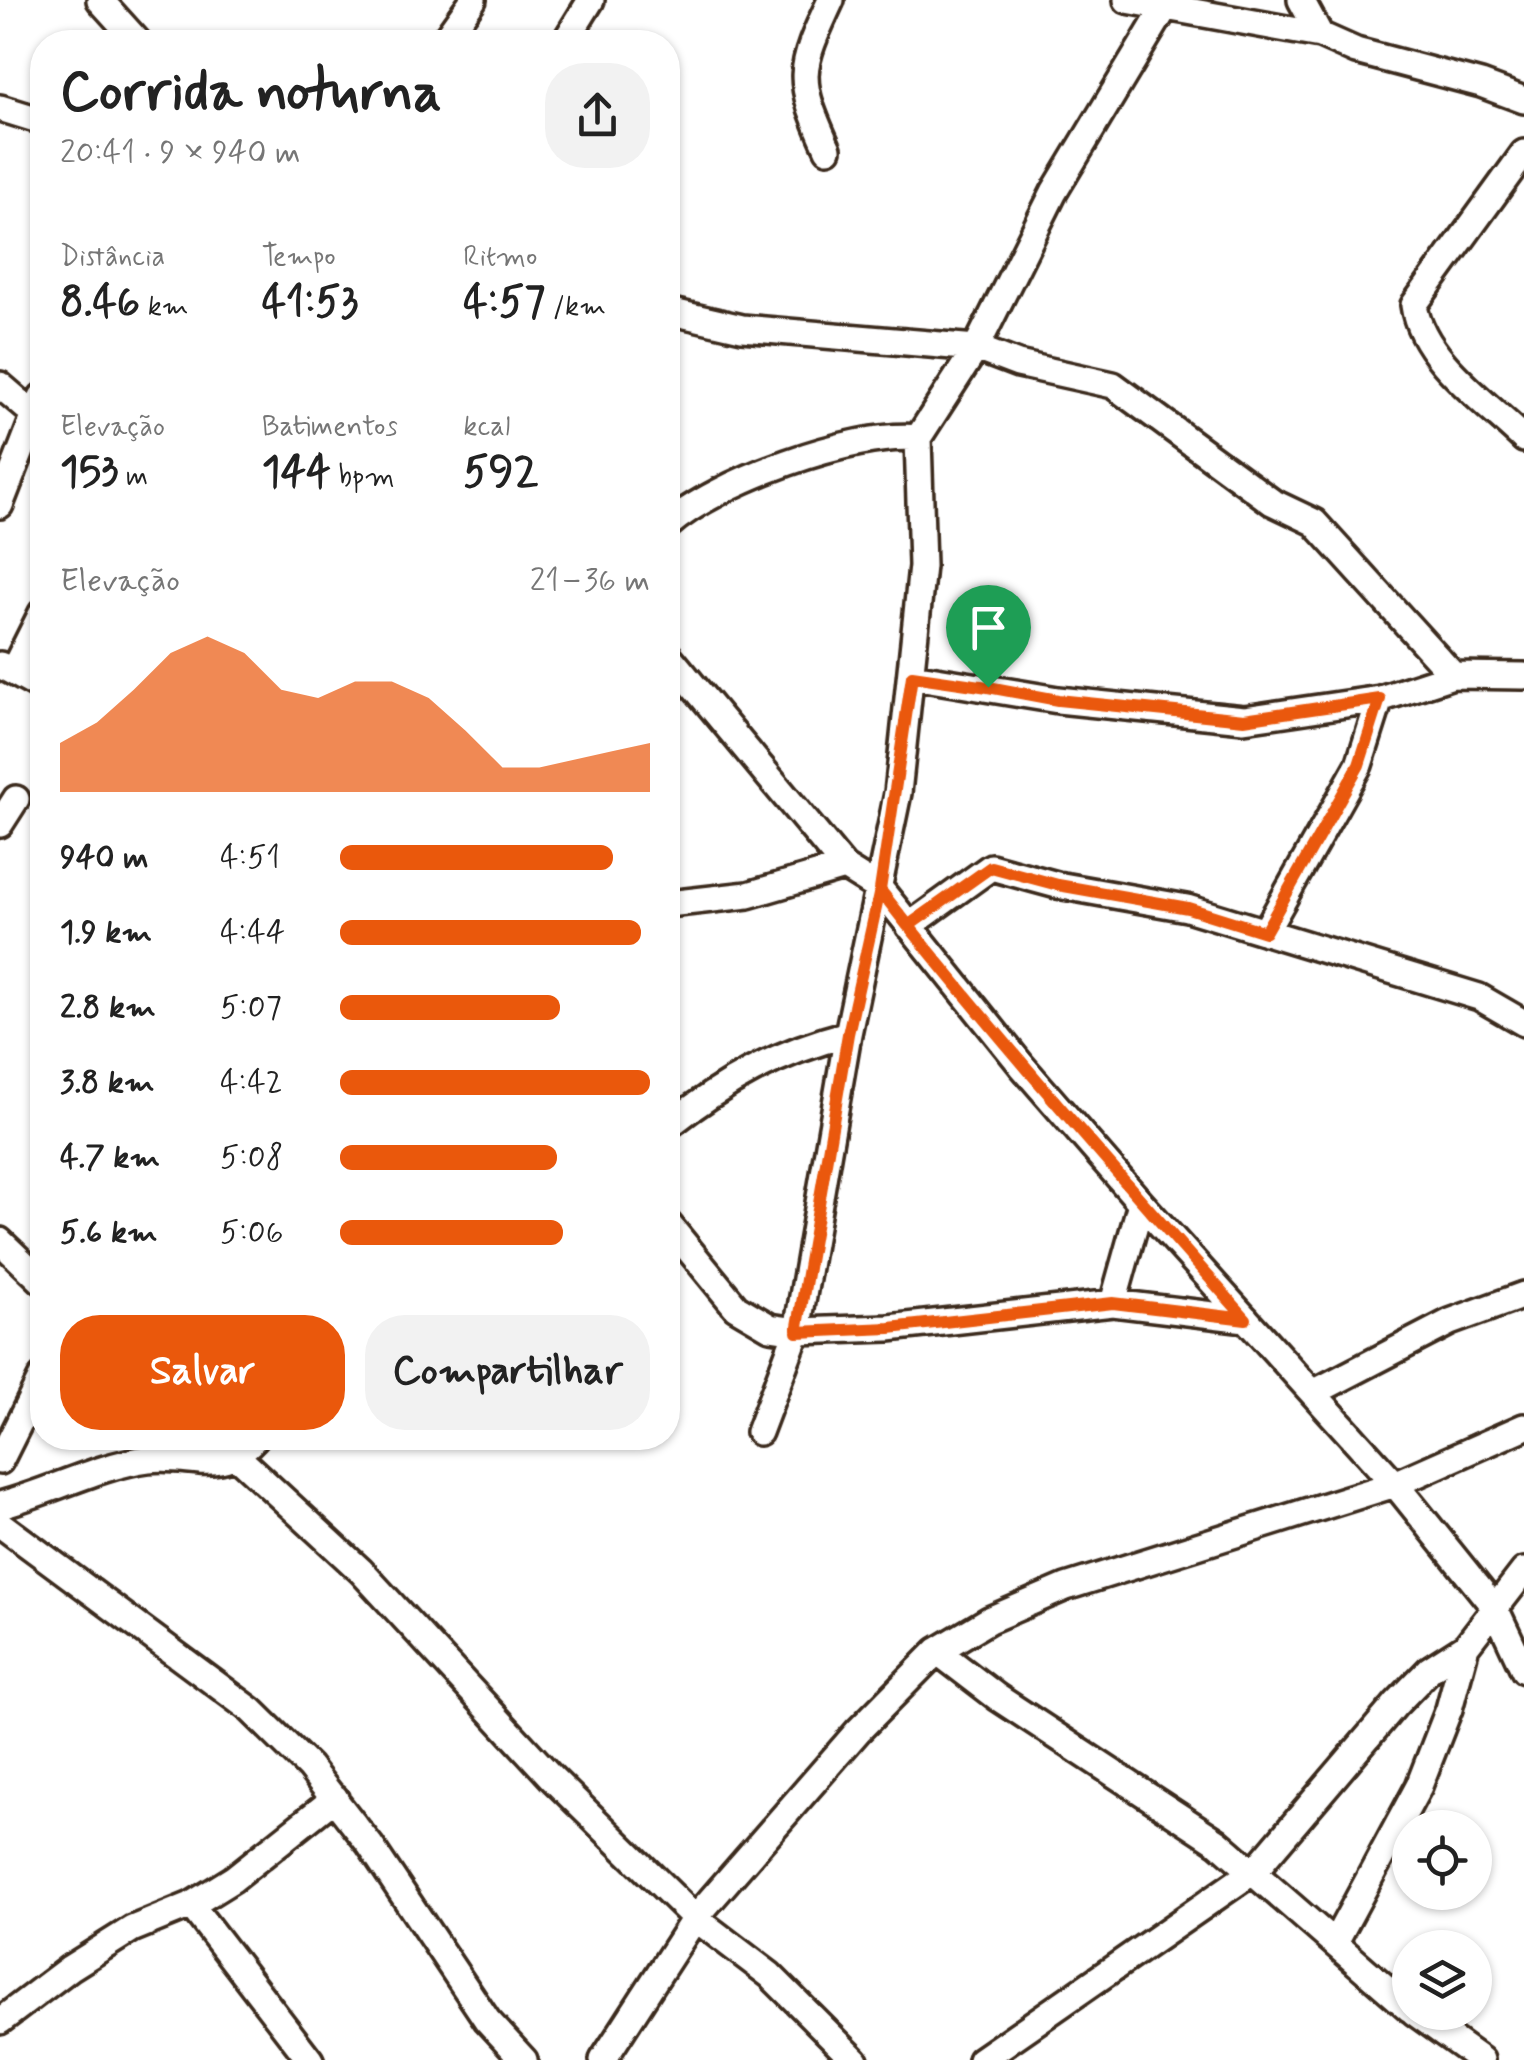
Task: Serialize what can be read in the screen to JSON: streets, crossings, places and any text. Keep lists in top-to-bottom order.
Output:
{
  "page": {
    "heading": ["Corrida noturna", "20:41 · 9 × 940 m"],
    "stats": [
      ["Distância", "8.46 km"],
      ["Tempo", "41:53"],
      ["Ritmo", "4:57 /km"],
      ["Elevação", "153 m"],
      ["Batimentos", "144 bpm"],
      ["kcal", "592"]
    ],
    "chart": ["Elevação", "21–36 m"],
    "list": [
      {
        "name": "940 m",
        "note": "4:51"
      },
      {
        "name": "1.9 km",
        "note": "4:44"
      },
      {
        "name": "2.8 km",
        "note": "5:07"
      },
      {
        "name": "3.8 km",
        "note": "4:42"
      },
      {
        "name": "4.7 km",
        "note": "5:08"
      },
      {
        "name": "5.6 km",
        "note": "5:06"
      }
    ],
    "buttons": ["Salvar", "Compartilhar"]
  }
}
